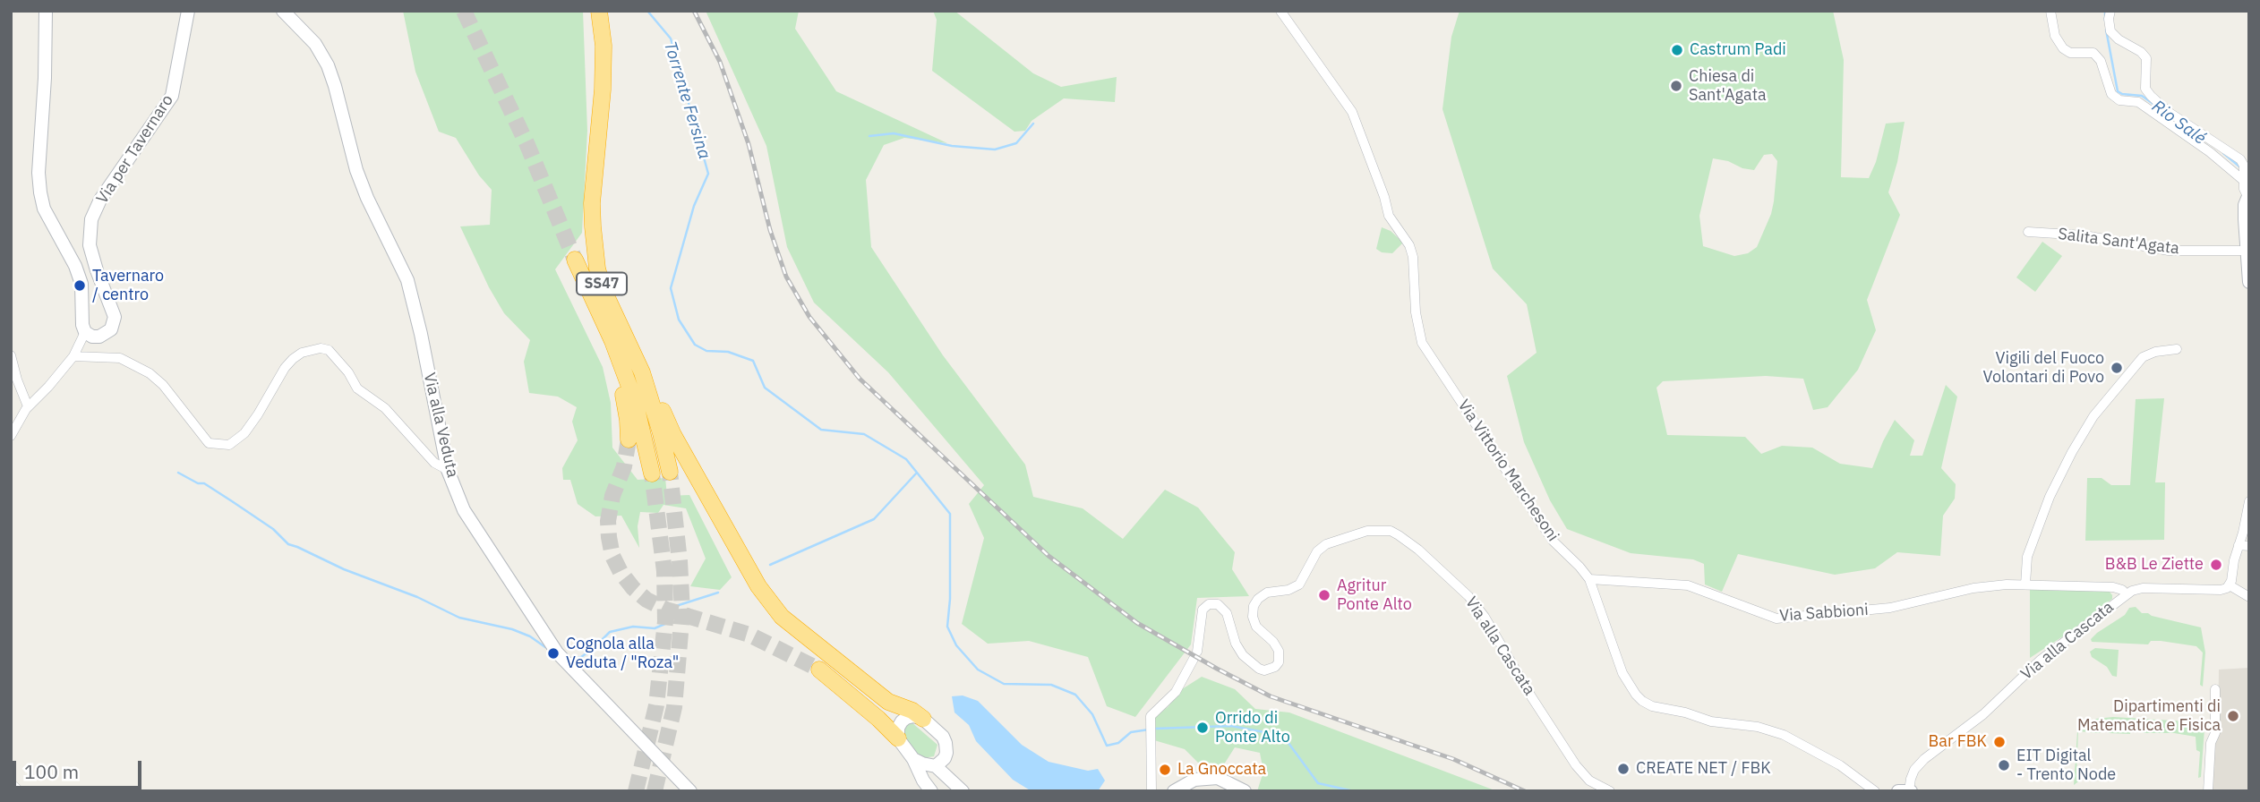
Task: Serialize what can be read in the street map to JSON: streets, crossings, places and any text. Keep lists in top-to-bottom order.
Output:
{
  "streets": {
    "highway": ["SS47"],
    "street": [
      "Via per Tavernaro",
      "Salita Sant'Agata",
      "Via alla Veduta",
      "Via Vittorio Marchesoni",
      "Via Sabbioni",
      "Via alla Cascata"
    ]
  },
  "crossings": [
    ["Via Vittorio Marchesoni", "Via Sabbioni"],
    ["Via Sabbioni", "Via alla Cascata"]
  ],
  "water": ["Torrente Fersina", "Rio Salé"],
  "places": [
    "Castrum Padi",
    "Chiesa di Sant'Agata",
    "Tavernaro / centro",
    "Vigili del Fuoco Volontari di Povo",
    "B&B Le Ziette",
    "Agritur Ponte Alto",
    "Cognola alla Veduta / \"Roza\"",
    "Dipartimenti di Matematica e Fisica",
    "Orrido di Ponte Alto",
    "Bar FBK",
    "EIT Digital - Trento Node",
    "CREATE NET / FBK",
    "La Gnoccata"
  ],
  "scale_bar": "100 m"
}
